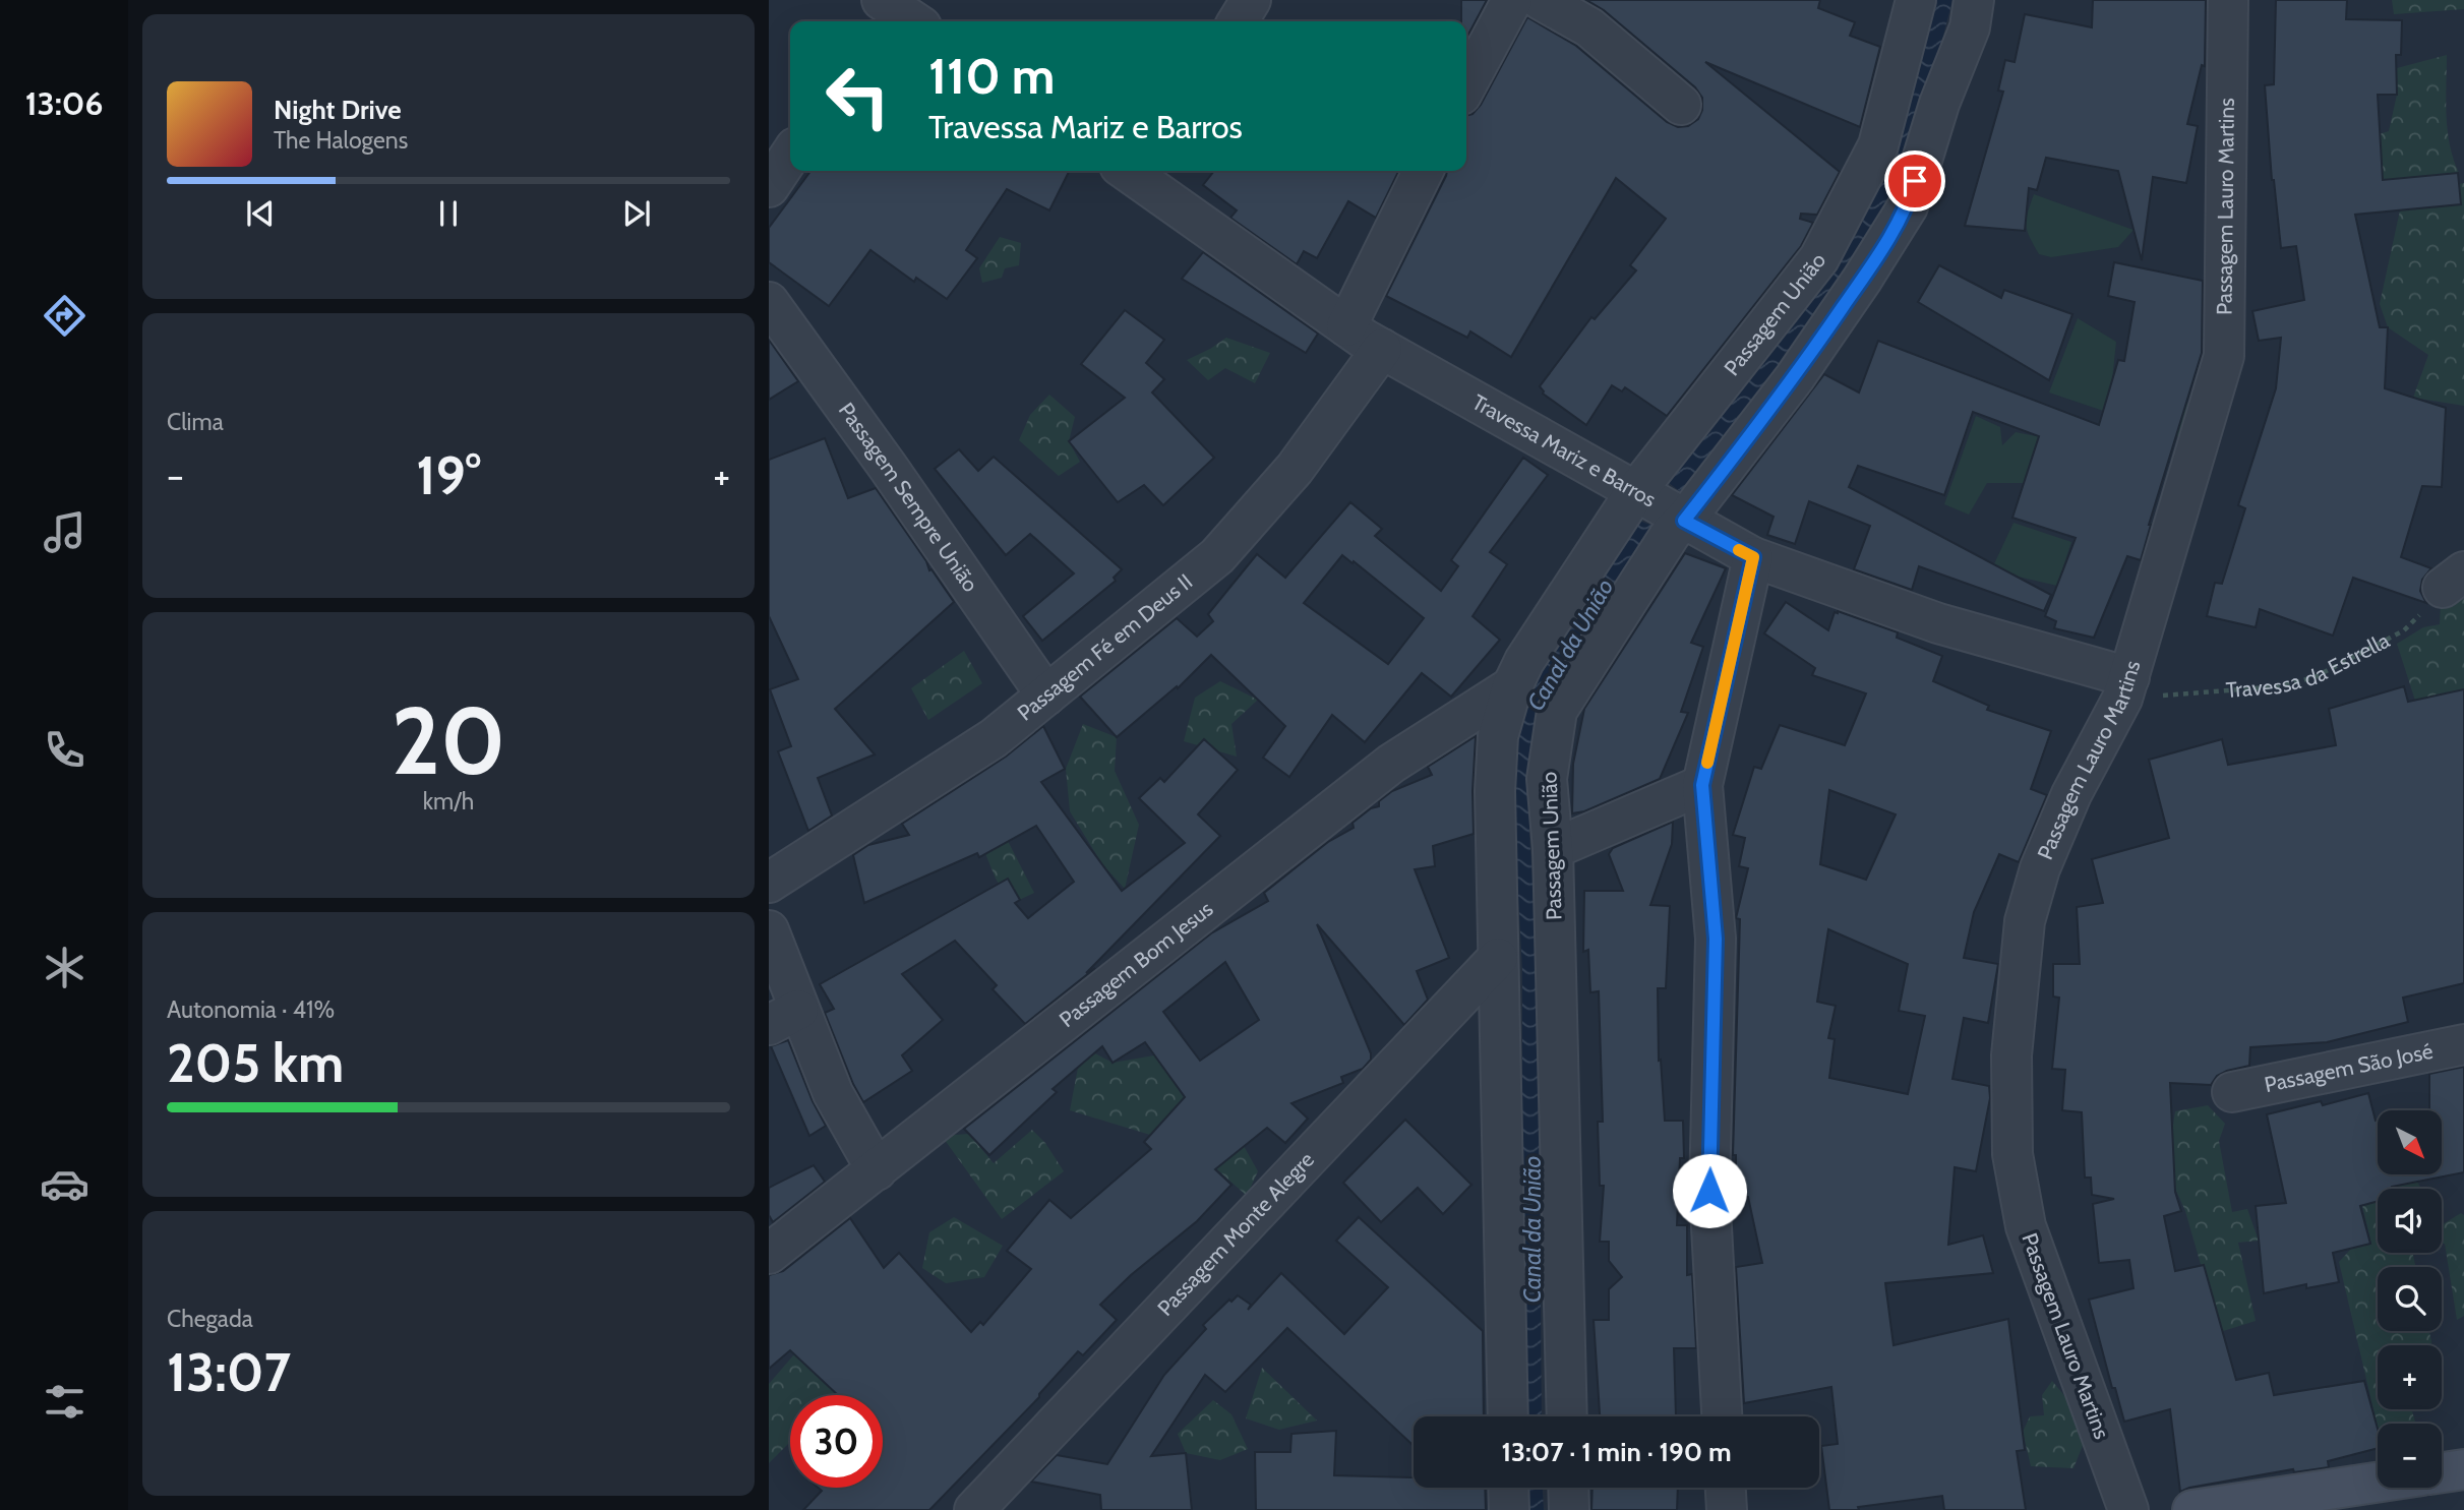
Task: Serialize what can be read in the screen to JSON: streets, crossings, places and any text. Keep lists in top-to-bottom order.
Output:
{
  "streets": {
    "street": [
      "Passagem Lauro Martins",
      "Passagem União",
      "Travessa Mariz e Barros",
      "Passagem Sempre União",
      "Passagem Fé em Deus II",
      "Passagem Bom Jesus",
      "Passagem São José",
      "Passagem Monte Alegre"
    ],
    "path": ["Travessa da Estrella"]
  },
  "crossings": [
    ["Passagem Lauro Martins", "Travessa Mariz e Barros"],
    ["Passagem Lauro Martins", "Travessa da Estrella"],
    ["Passagem União", "Travessa Mariz e Barros"],
    ["Passagem União", "Passagem Bom Jesus"],
    ["Passagem União", "Passagem Monte Alegre"],
    ["Travessa Mariz e Barros", "Passagem Fé em Deus II"],
    ["Travessa Mariz e Barros", "Travessa da Estrella"],
    ["Passagem Sempre União", "Passagem Fé em Deus II"]
  ],
  "water": ["Canal da União"],
  "north": "bottom right",
  "page": {
    "tabs": "13:06",
    "turn": ["110 m", "Travessa Mariz e Barros"],
    "song": ["Night Drive", "The Halogens"],
    "tile": [
      "Clima",
      ["20", "km/h"],
      ["Autonomia · 41%", "205 km"],
      ["Chegada", "13:07"]
    ],
    "heat": ["−", "19°", "+"],
    "map_buttons": ["+", "−"],
    "limit": "30",
    "trip": "13:07 · 1 min · 190 m"
  }
}
